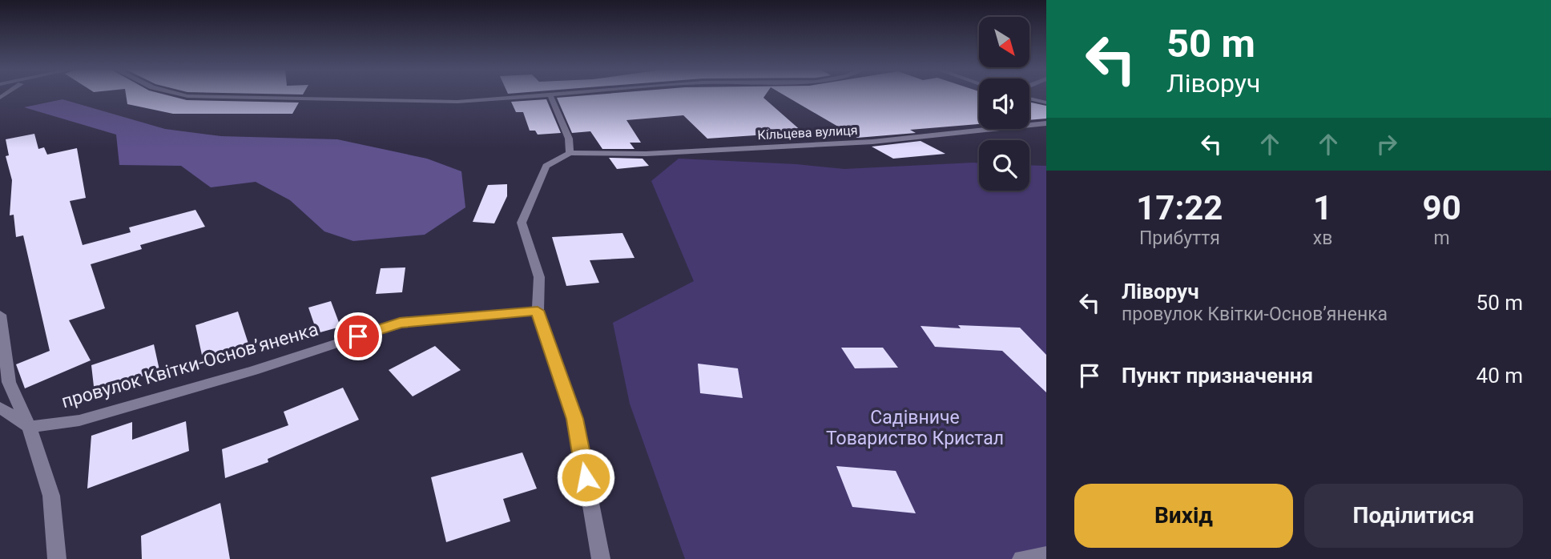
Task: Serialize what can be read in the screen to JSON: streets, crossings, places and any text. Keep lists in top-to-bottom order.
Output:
{
  "streets": {
    "street": ["Кільцева вулиця", "провулок Квітки-Основʼяненка"]
  },
  "parks": ["Садівниче Товариство Кристал"],
  "north": "bottom right",
  "page": {
    "turn": ["50 m", "Ліворуч"],
    "eta": [
      "17:22",
      "Прибуття",
      "1",
      "хв",
      "90",
      "m"
    ],
    "list": [
      {
        "name": "Ліворуч",
        "note": "провулок Квітки-Основʼяненка",
        "value": "50 m"
      },
      {
        "name": "Пункт призначення",
        "value": "40 m"
      }
    ],
    "buttons": ["Вихід", "Поділитися"]
  }
}
